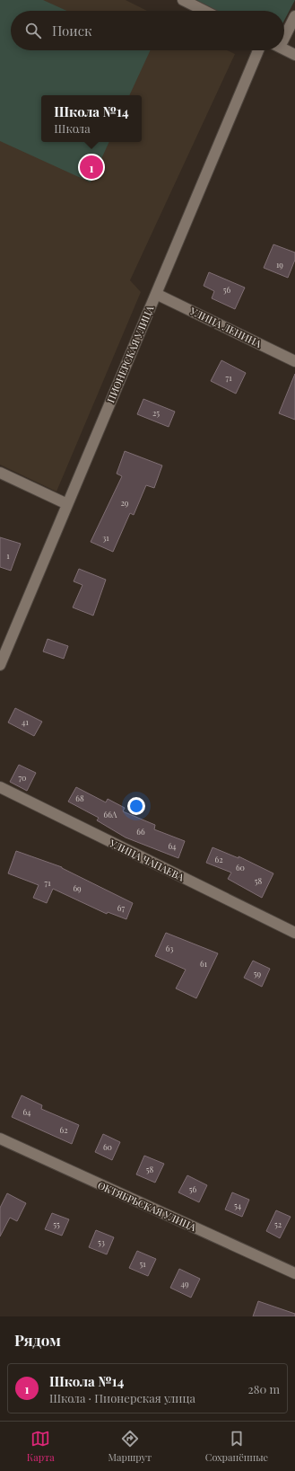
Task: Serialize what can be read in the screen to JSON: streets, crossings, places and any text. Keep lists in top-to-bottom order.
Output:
{
  "streets": {
    "street": [
      "УЛИЦА ЛЕНИНА",
      "ПИОНЕРСКАЯ УЛИЦА",
      "УЛИЦА ЧАПАЕВА",
      "ОКТЯБРЬСКАЯ УЛИЦА"
    ]
  },
  "crossings": [
    ["УЛИЦА ЛЕНИНА", "ПИОНЕРСКАЯ УЛИЦА"]
  ],
  "house_numbers": [
    "19",
    "56",
    "71",
    "25",
    "29",
    "31",
    "1",
    "41",
    "70",
    "68",
    "66А",
    "66",
    "64",
    "62",
    "60",
    "58",
    "71",
    "69",
    "67",
    "63",
    "61",
    "59",
    "64",
    "62",
    "60",
    "58",
    "56",
    "54",
    "55",
    "52",
    "53",
    "51",
    "49"
  ],
  "page": {
    "search": "Поиск",
    "popup": ["Школа №14", "Школа"],
    "pins": "1",
    "heading": "Рядом",
    "list": [
      {
        "mark": "1",
        "name": "Школа №14",
        "note": "Школа · Пионерская улица",
        "value": "280 m"
      }
    ],
    "nav": ["Карта", "Маршрут", "Сохранённые"]
  }
}
